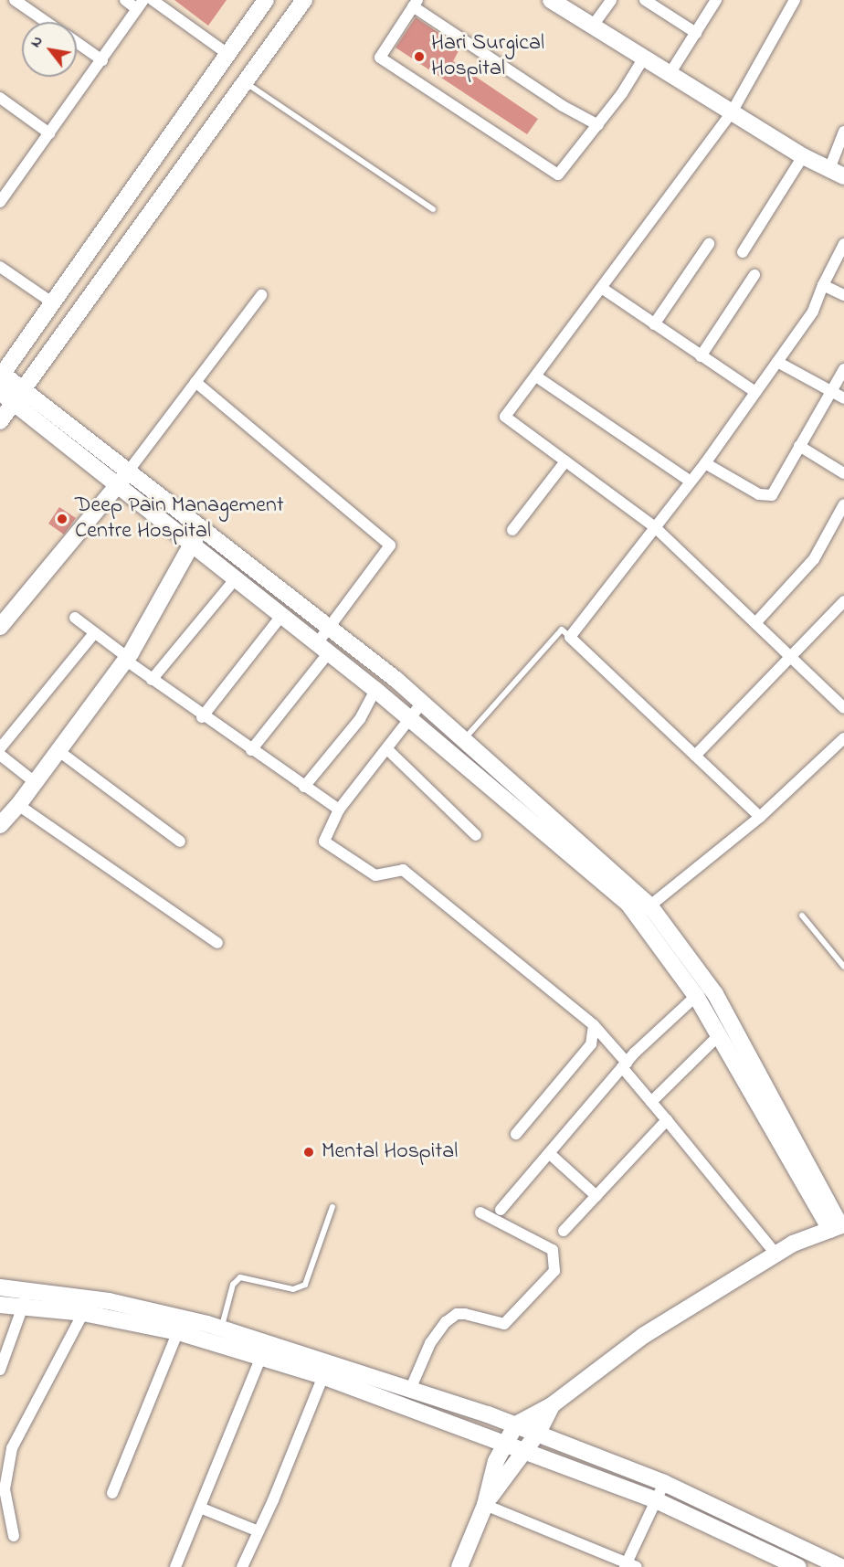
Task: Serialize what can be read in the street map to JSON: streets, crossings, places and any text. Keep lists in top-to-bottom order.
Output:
{
  "places": ["Hari Surgical Hospital", "Deep Pain Management Centre Hospital", "Mental Hospital"],
  "north": "top left"
}
